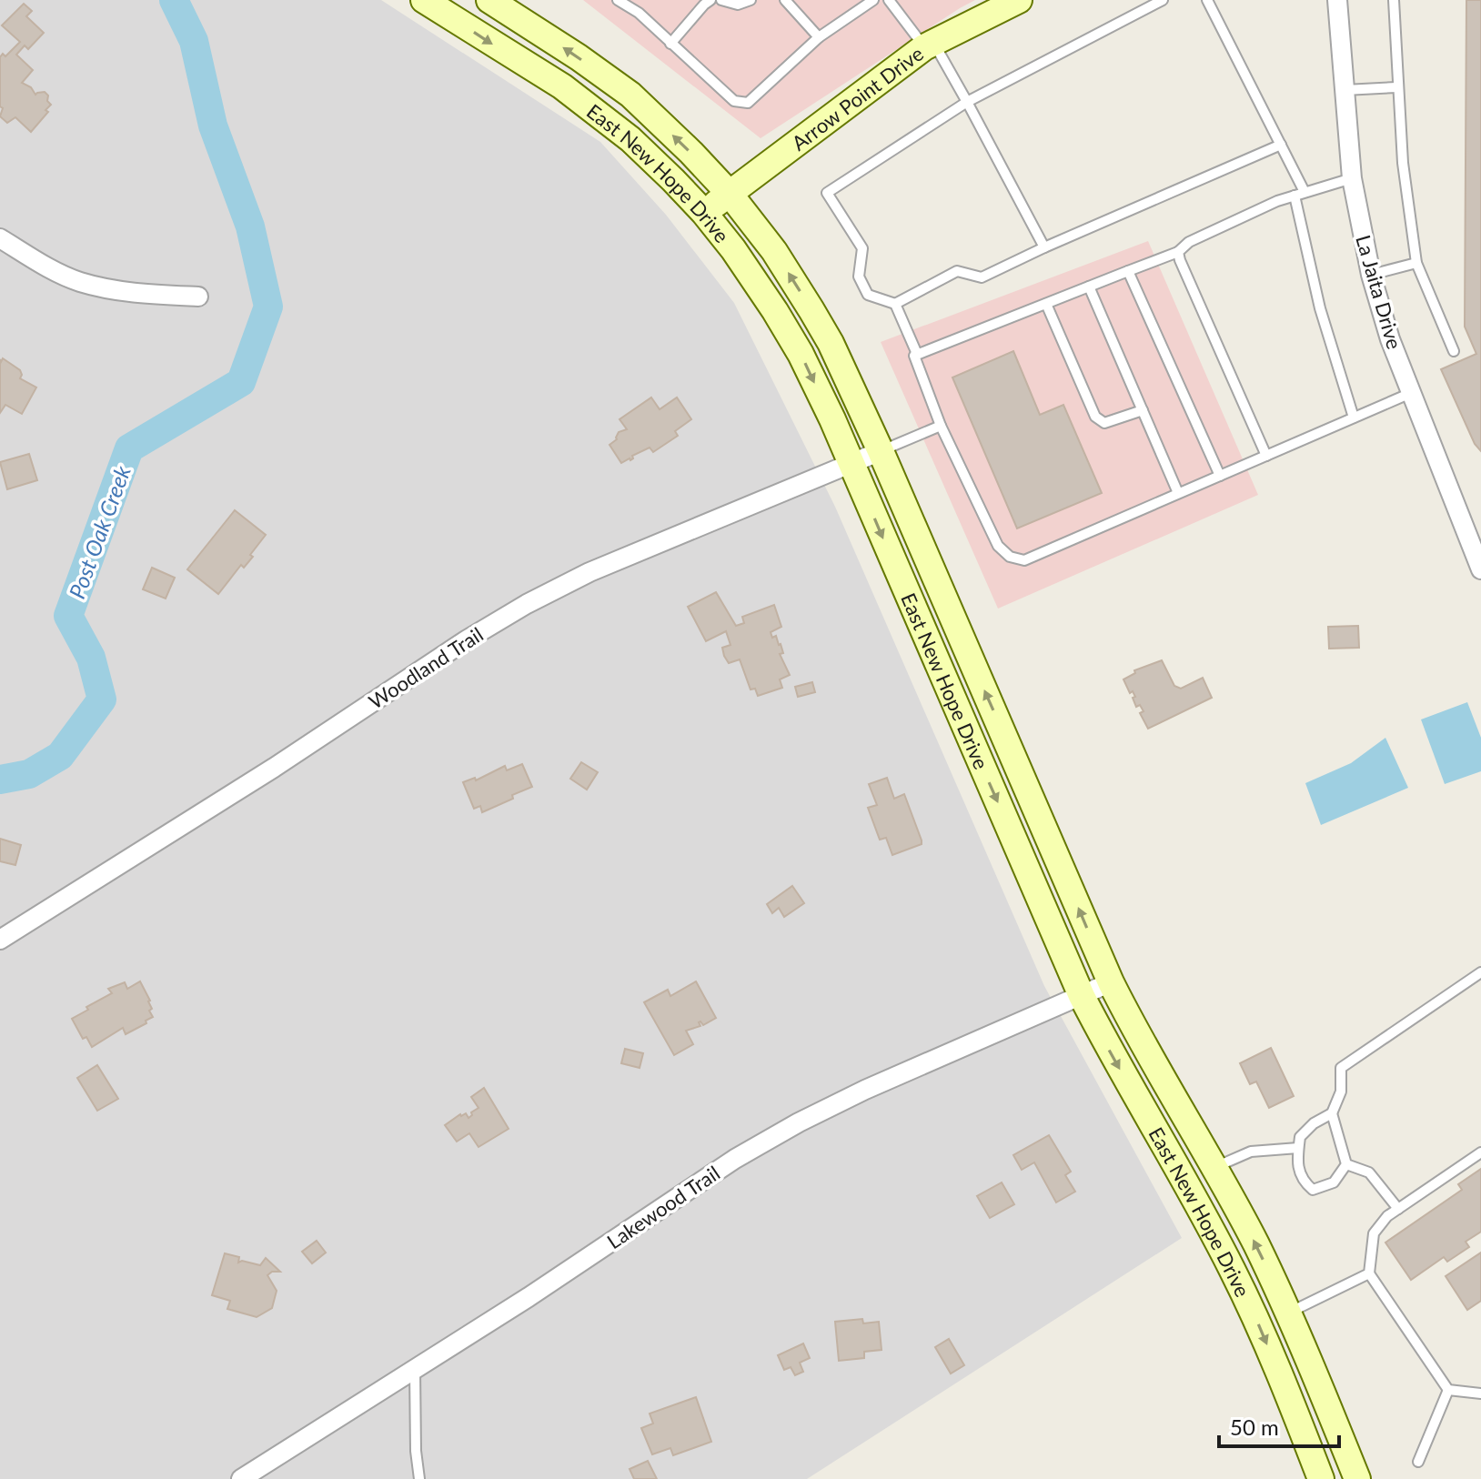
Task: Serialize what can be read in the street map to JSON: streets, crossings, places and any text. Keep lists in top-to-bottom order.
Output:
{
  "streets": {
    "street": [
      "Arrow Point Drive",
      "East New Hope Drive",
      "La Jaita Drive",
      "Woodland Trail",
      "Lakewood Trail"
    ]
  },
  "crossings": [
    ["Arrow Point Drive", "East New Hope Drive"],
    ["East New Hope Drive", "Woodland Trail"],
    ["East New Hope Drive", "Lakewood Trail"]
  ],
  "water": ["Post Oak Creek"],
  "scale_bar": "50 m"
}
